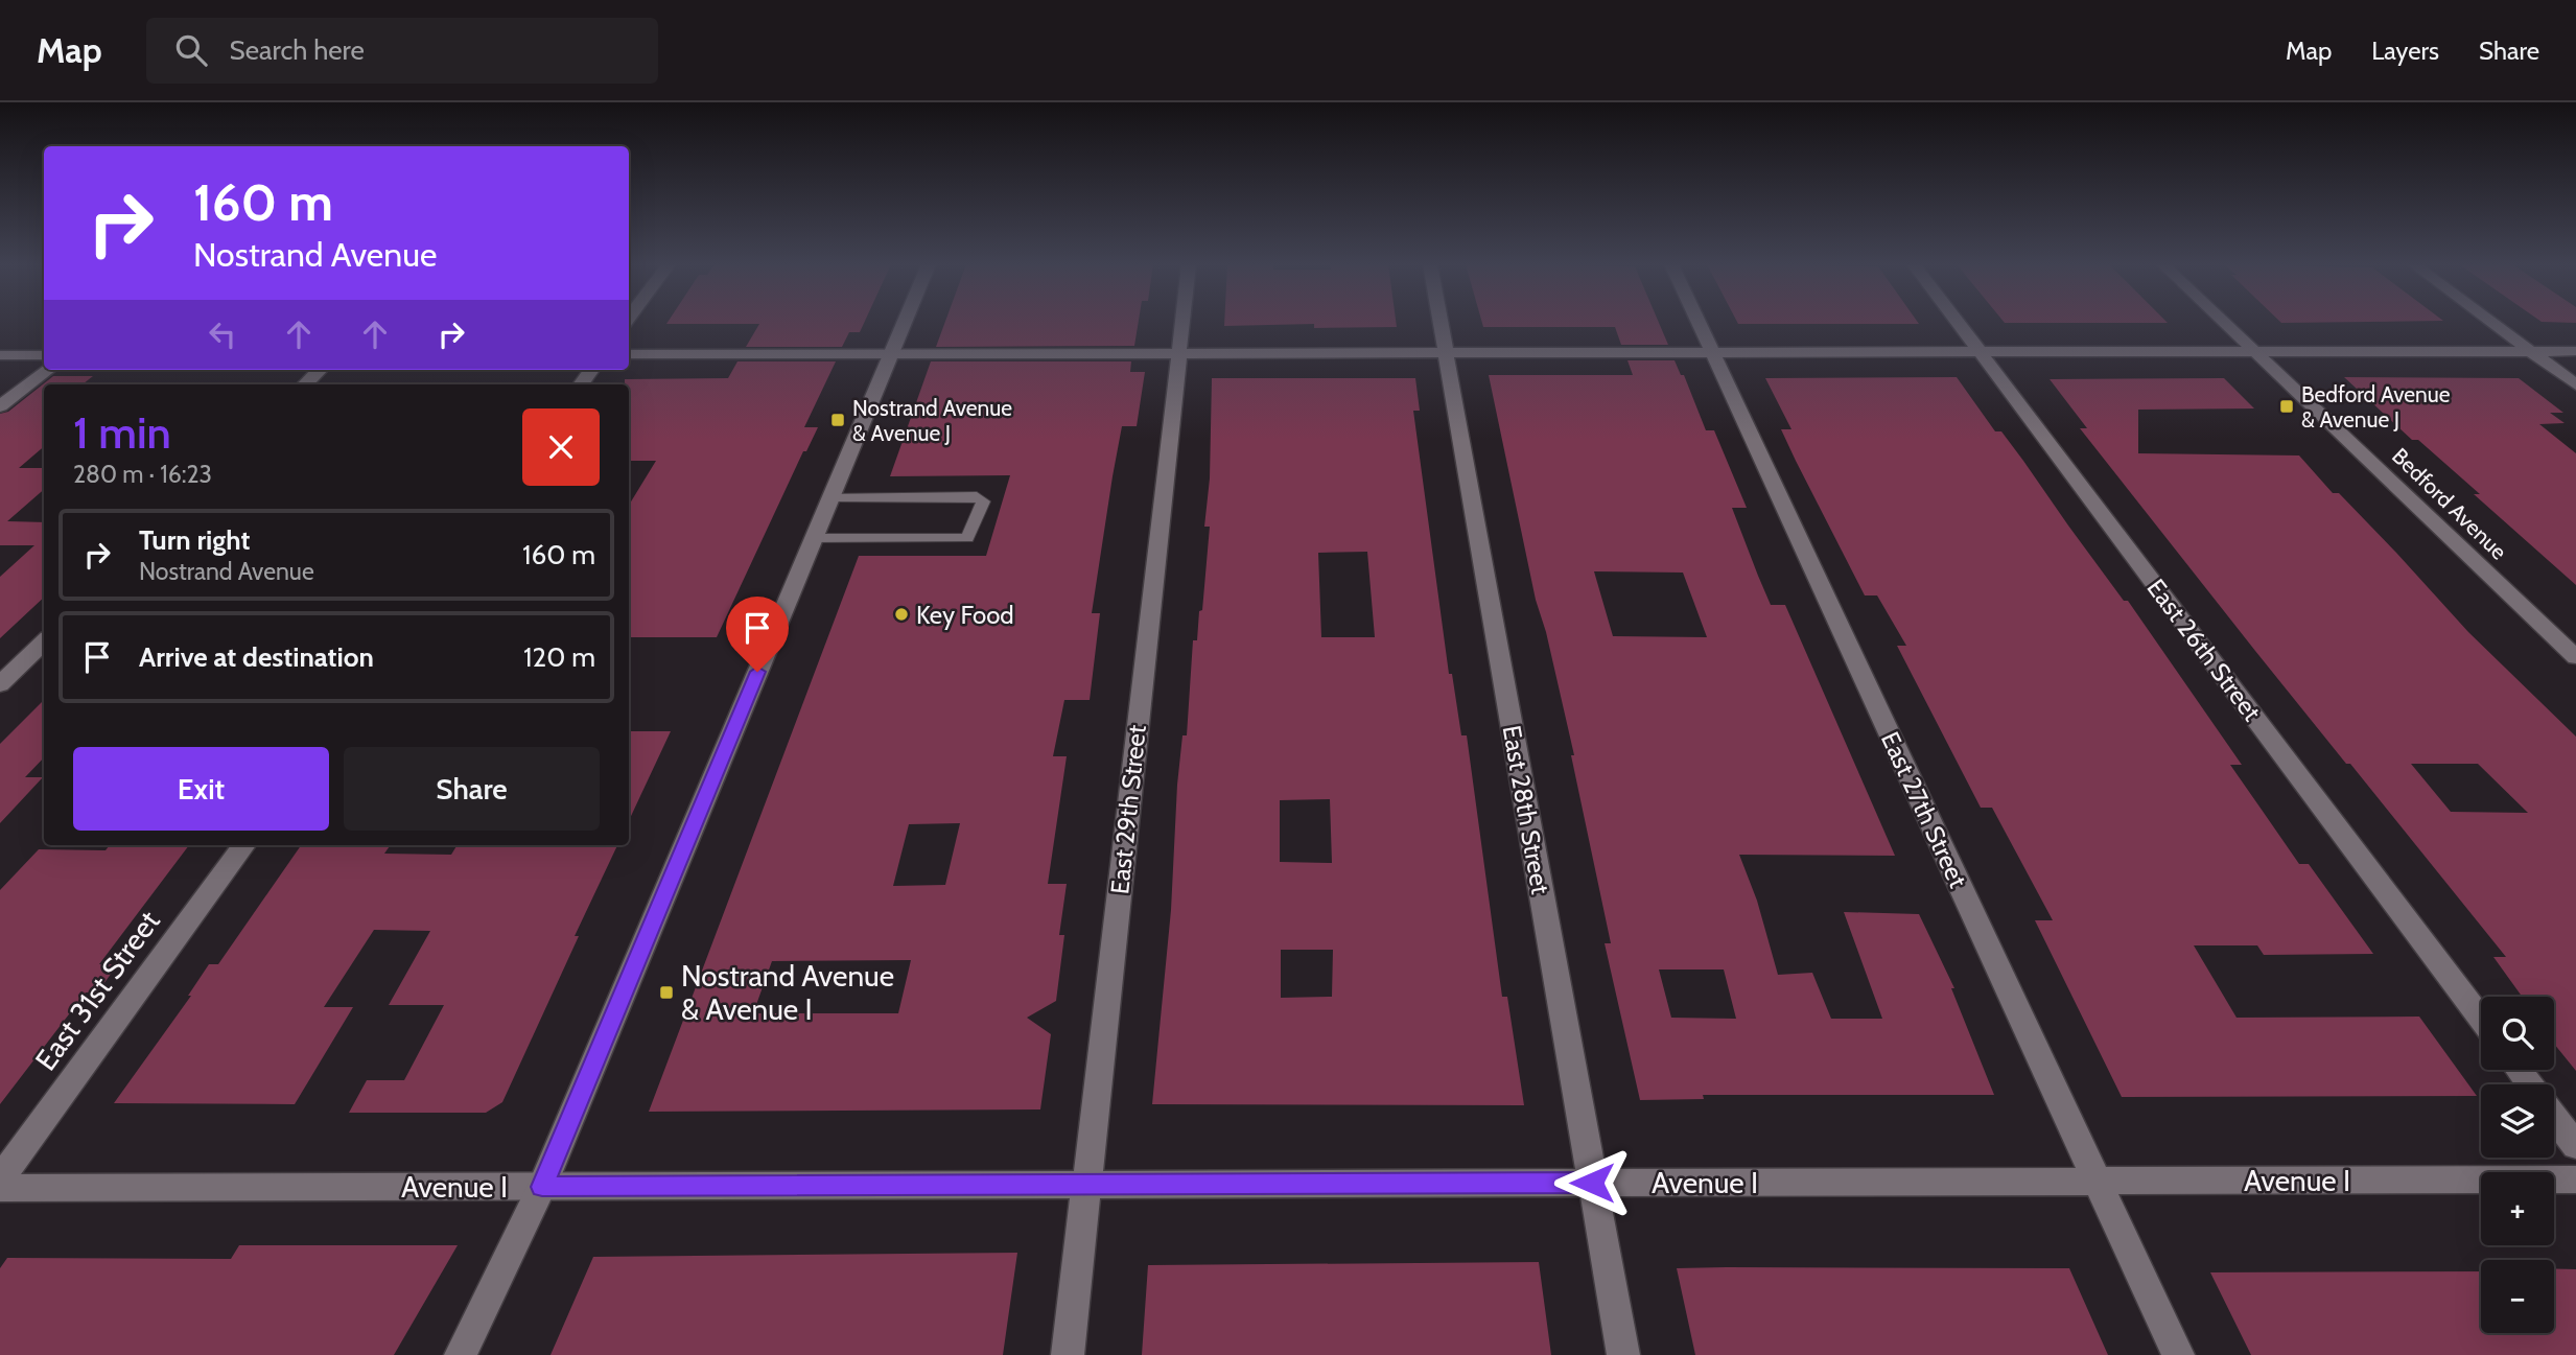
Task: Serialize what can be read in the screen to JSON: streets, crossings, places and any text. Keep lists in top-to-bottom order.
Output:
{
  "streets": {
    "street": [
      "Bedford Avenue",
      "East 26th Street",
      "East 29th Street",
      "East 28th Street",
      "East 27th Street",
      "East 31st Street",
      "Avenue I"
    ]
  },
  "crossings": [
    ["East 29th Street", "Avenue I"],
    ["East 28th Street", "Avenue I"],
    ["East 27th Street", "Avenue I"]
  ],
  "places": {
    "transit": ["Bedford Avenue & Avenue J", "Nostrand Avenue & Avenue J", "Nostrand Avenue & Avenue I"],
    "other": ["Key Food"]
  },
  "page": {
    "header": "Map",
    "search": "Search here",
    "nav": ["Map", "Layers", "Share"],
    "turn": ["160 m", "Nostrand Avenue"],
    "heading": ["1 min", "280 m · 16:23"],
    "list": [
      {
        "name": "Turn right",
        "note": "Nostrand Avenue",
        "value": "160 m"
      },
      {
        "name": "Arrive at destination",
        "value": "120 m"
      }
    ],
    "buttons": ["Exit", "Share"],
    "map_buttons": ["+", "−"]
  }
}
